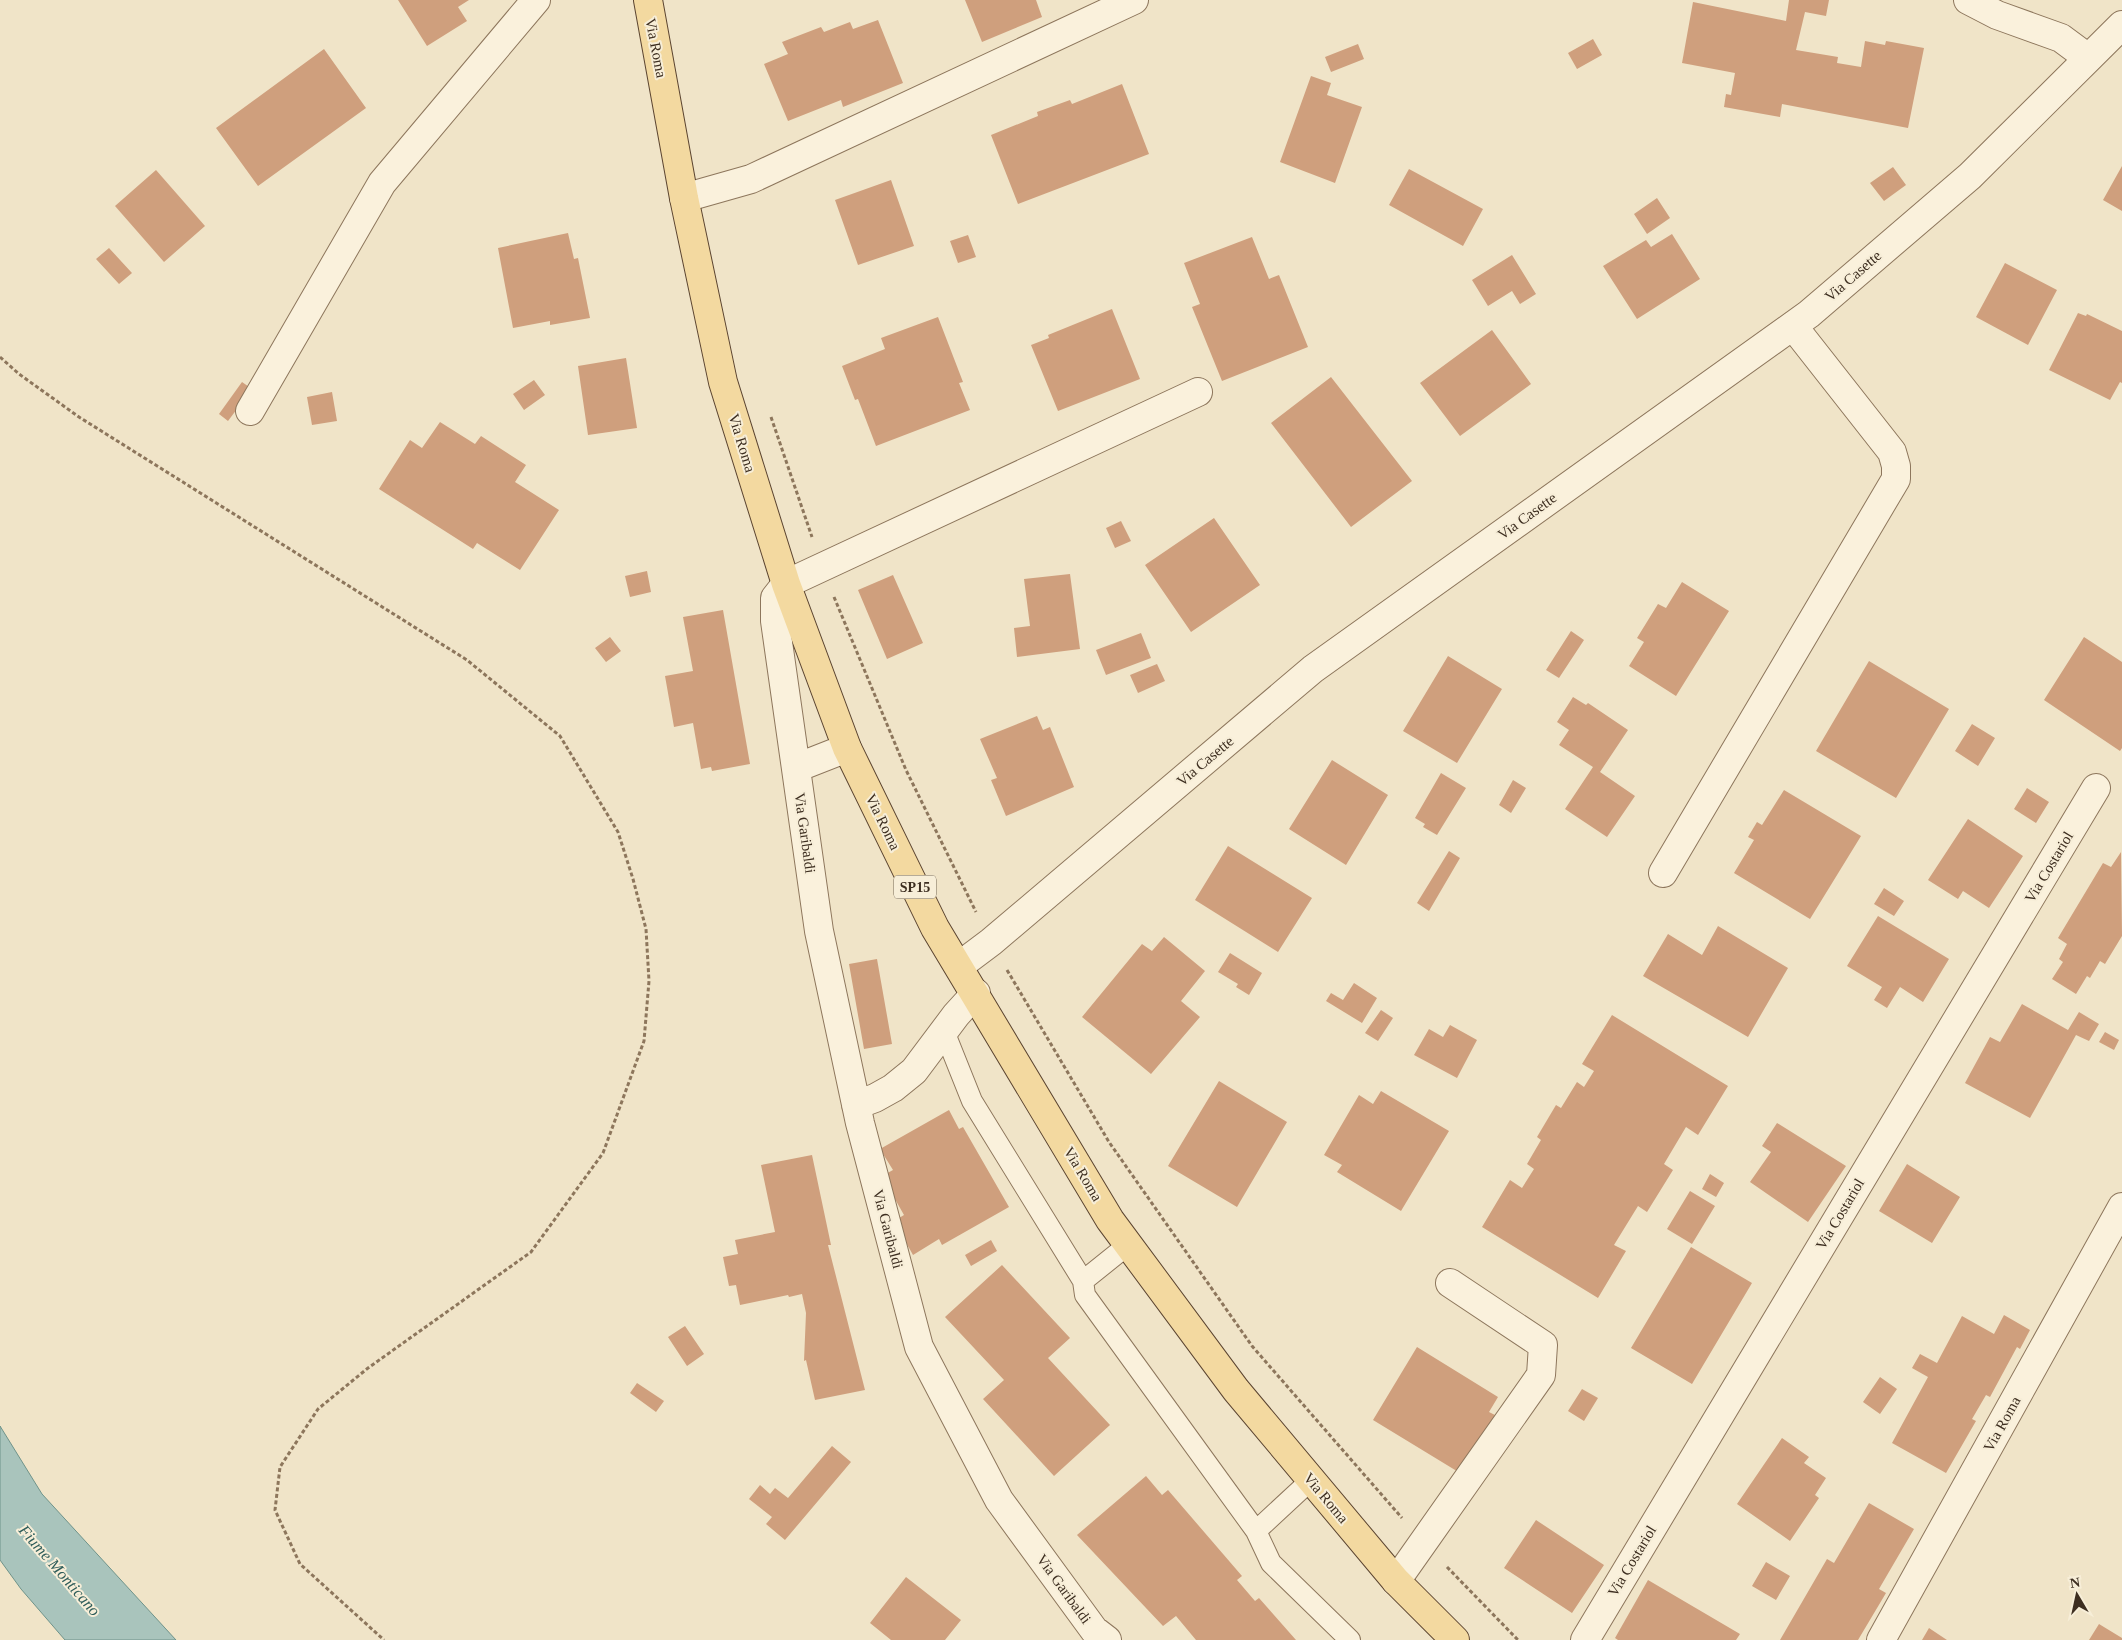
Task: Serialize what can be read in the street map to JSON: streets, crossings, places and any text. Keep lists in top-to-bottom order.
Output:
{
  "streets": {
    "main road": ["Via Roma", "SP15"],
    "street": ["Via Casette", "Via Garibaldi", "Via Costariol"]
  },
  "crossings": [
    ["Via Roma", "Via Casette"],
    ["Via Roma", "Via Garibaldi"]
  ],
  "water": ["Fiume Monticano"],
  "north": "top"
}
